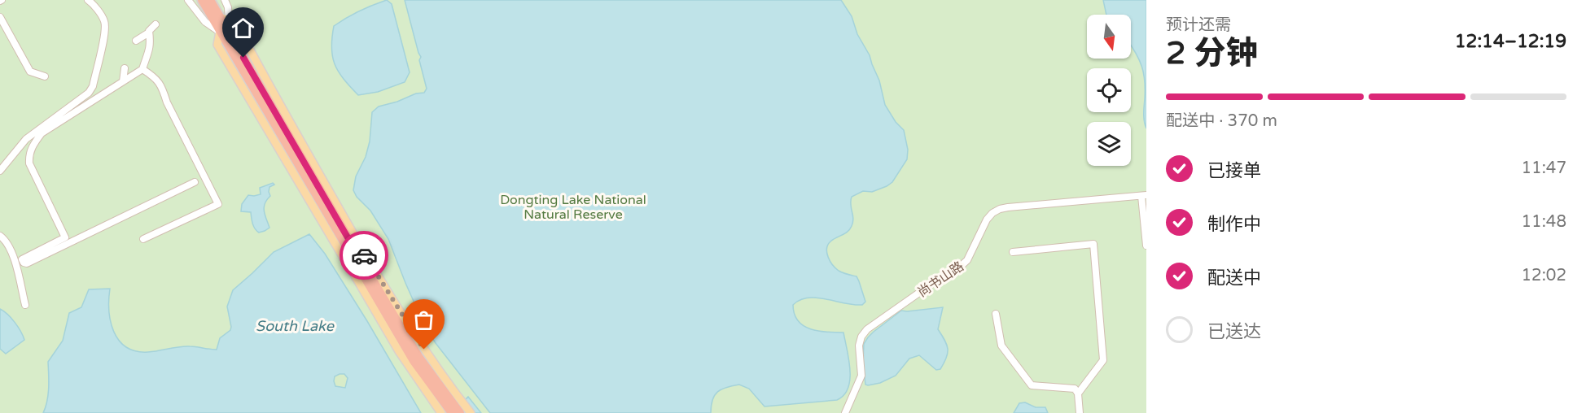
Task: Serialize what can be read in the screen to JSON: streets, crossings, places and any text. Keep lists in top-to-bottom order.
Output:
{
  "streets": {
    "street": ["尚书山路"]
  },
  "water": ["South Lake"],
  "parks": ["Dongting Lake National Natural Reserve"],
  "north": "bottom",
  "page": {
    "heading": ["2 分钟", "预计还需", "12:14–12:19"],
    "bar": "配送中 · 370 m",
    "list": [
      ["已接单", "11:47"],
      ["制作中", "11:48"],
      ["配送中", "12:02"],
      "已送达"
    ]
  }
}
